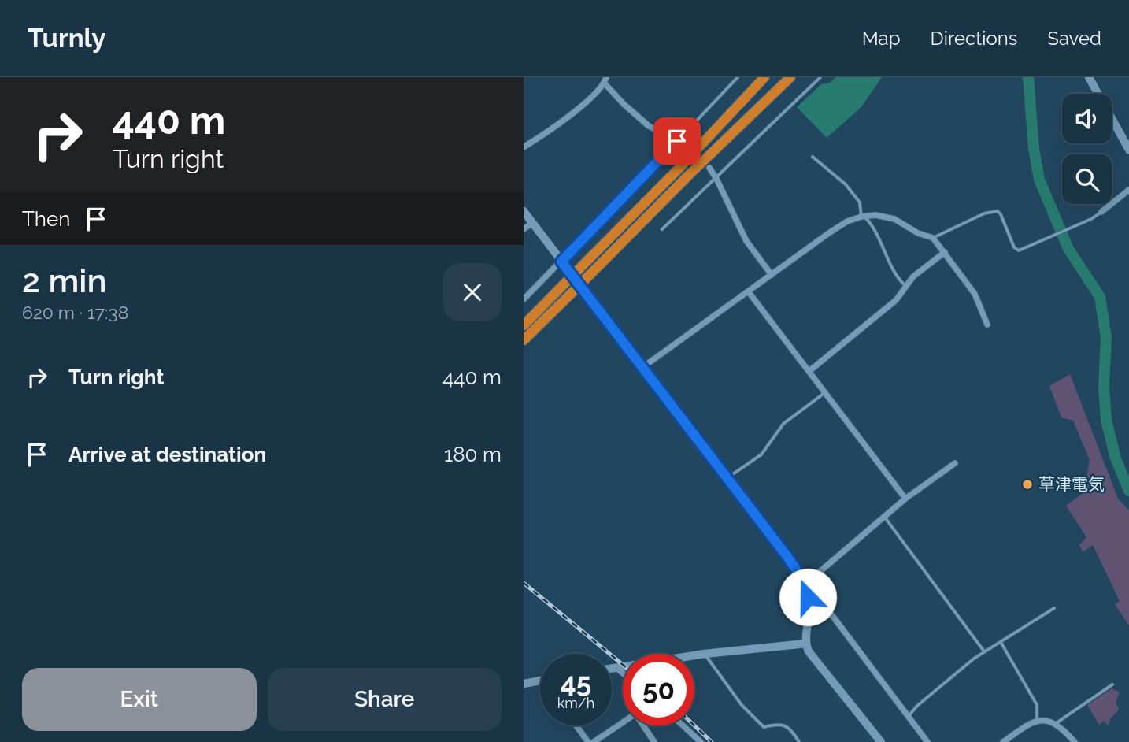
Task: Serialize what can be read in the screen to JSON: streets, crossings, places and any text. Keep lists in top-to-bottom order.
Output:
{
  "places": ["草津電気"],
  "page": {
    "header": "Turnly",
    "nav": ["Map", "Directions", "Saved"],
    "turn": ["440 m", "Turn right"],
    "then": "Then",
    "heading": ["2 min", "620 m · 17:38"],
    "list": [
      {
        "name": "Turn right",
        "value": "440 m"
      },
      {
        "name": "Arrive at destination",
        "value": "180 m"
      }
    ],
    "speed": "45 km/h",
    "limit": "50",
    "buttons": ["Exit", "Share"]
  }
}
